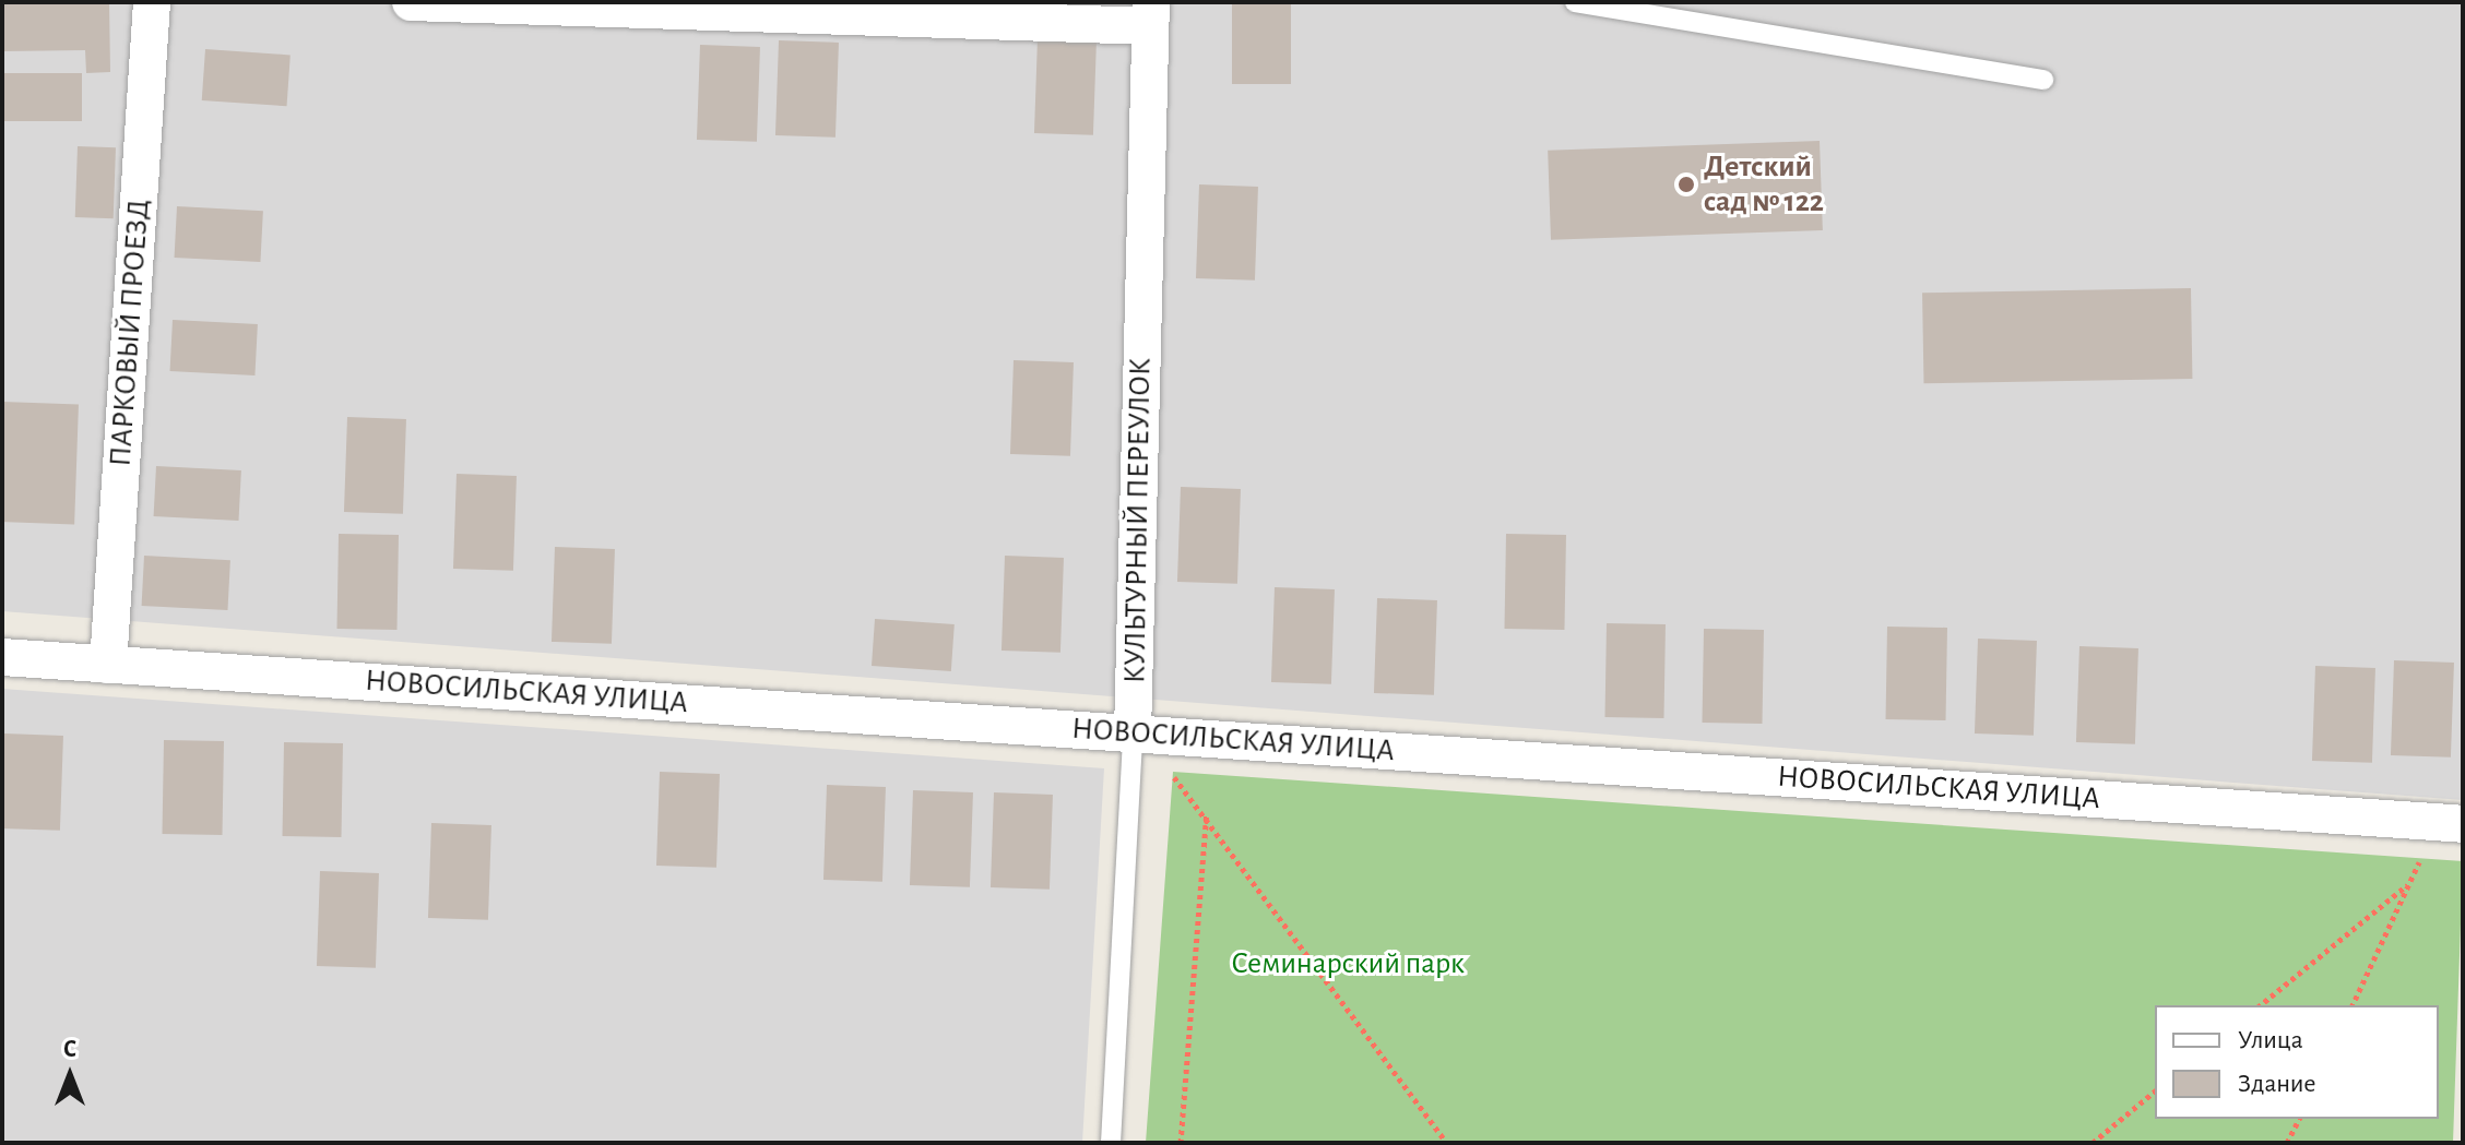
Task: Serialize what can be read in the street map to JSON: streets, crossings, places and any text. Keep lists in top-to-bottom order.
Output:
{
  "streets": {
    "street": ["ПАРКОВЫЙ ПРОЕЗД", "КУЛЬТУРНЫЙ ПЕРЕУЛОК", "НОВОСИЛЬСКАЯ УЛИЦА"]
  },
  "crossings": [
    ["ПАРКОВЫЙ ПРОЕЗД", "НОВОСИЛЬСКАЯ УЛИЦА"],
    ["КУЛЬТУРНЫЙ ПЕРЕУЛОК", "НОВОСИЛЬСКАЯ УЛИЦА"]
  ],
  "parks": ["Семинарский парк"],
  "places": ["Детский сад № 122"],
  "legend": ["Улица", "Здание"],
  "north": "top"
}
